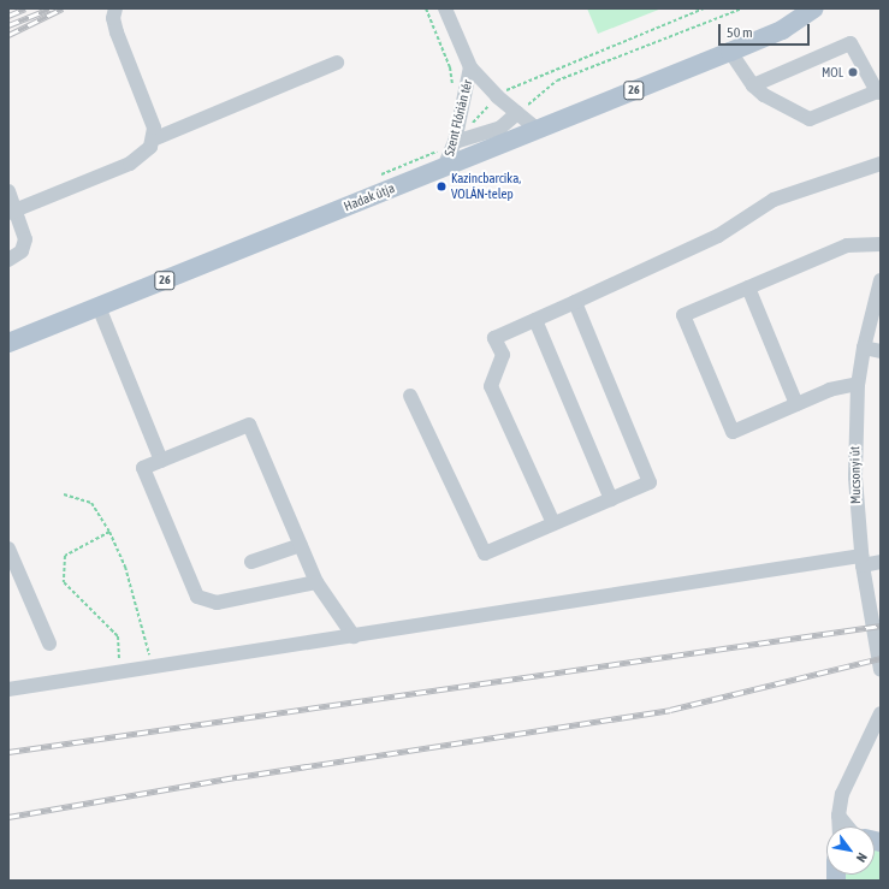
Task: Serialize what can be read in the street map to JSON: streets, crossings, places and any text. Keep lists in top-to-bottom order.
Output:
{
  "streets": {
    "main road": ["26", "Hadak útja"],
    "street": ["Szent Flórián tér", "Mucsonyi út"]
  },
  "crossings": [
    ["26", "Hadak útja"],
    ["Szent Flórián tér", "Hadak útja"]
  ],
  "places": ["MOL", "Kazincbarcika, VOLÁN-telep"],
  "scale_bar": "50 m",
  "north": "bottom right"
}
